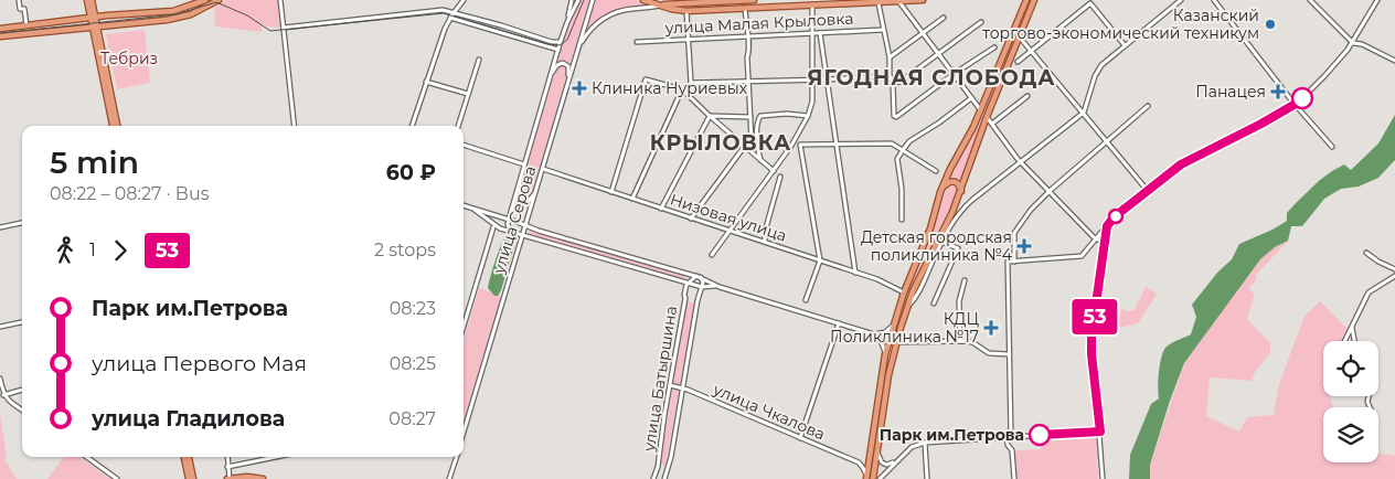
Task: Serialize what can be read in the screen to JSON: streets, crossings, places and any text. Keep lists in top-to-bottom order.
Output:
{
  "streets": {
    "street": [
      "улица Малая Крыловка",
      "Низовая улица",
      "улица Серова",
      "улица Батыршина",
      "улица Чкалова"
    ]
  },
  "crossings": [
    ["Низовая улица", "улица Серова"],
    ["улица Батыршина", "улица Чкалова"]
  ],
  "districts": ["ЯГОДНАЯ СЛОБОДА", "КРЫЛОВКА"],
  "parks": ["Тебриз"],
  "places": {
    "other": ["Казанский торгово-экономический техникум", "Парк им.Петрова"],
    "health": [
      "Клиника Нуриевых",
      "Панацея",
      "Детская городская поликлиника №4",
      "КДЦ Поликлиника №17"
    ]
  },
  "lines": ["bus line 53"],
  "page": {
    "on_map": "53",
    "heading": ["5 min", "08:22 – 08:27 · Bus", "60 ₽"],
    "legs": ["1", "53", "2 stops"],
    "list": [
      {
        "name": "Парк им.Петрова",
        "value": "08:23"
      },
      {
        "name": "улица Первого Мая",
        "value": "08:25"
      },
      {
        "name": "улица Гладилова",
        "value": "08:27"
      }
    ]
  }
}
